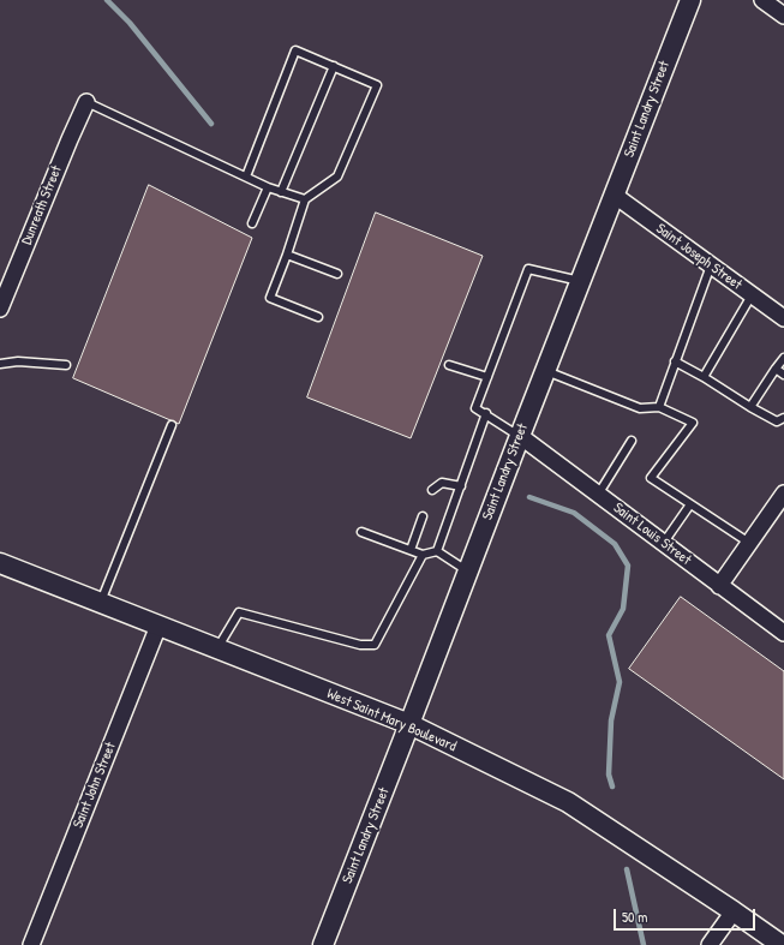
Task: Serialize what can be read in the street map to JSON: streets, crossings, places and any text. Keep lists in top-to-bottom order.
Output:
{
  "streets": {
    "street": [
      "Saint Landry Street",
      "Dunreath Street",
      "Saint Joseph Street",
      "Saint Louis Street",
      "West Saint Mary Boulevard",
      "Saint John Street"
    ]
  },
  "crossings": [
    ["Saint Landry Street", "Saint Joseph Street"],
    ["Saint Landry Street", "Saint Louis Street"],
    ["Saint Landry Street", "West Saint Mary Boulevard"],
    ["West Saint Mary Boulevard", "Saint John Street"]
  ],
  "scale_bar": "50 m"
}
